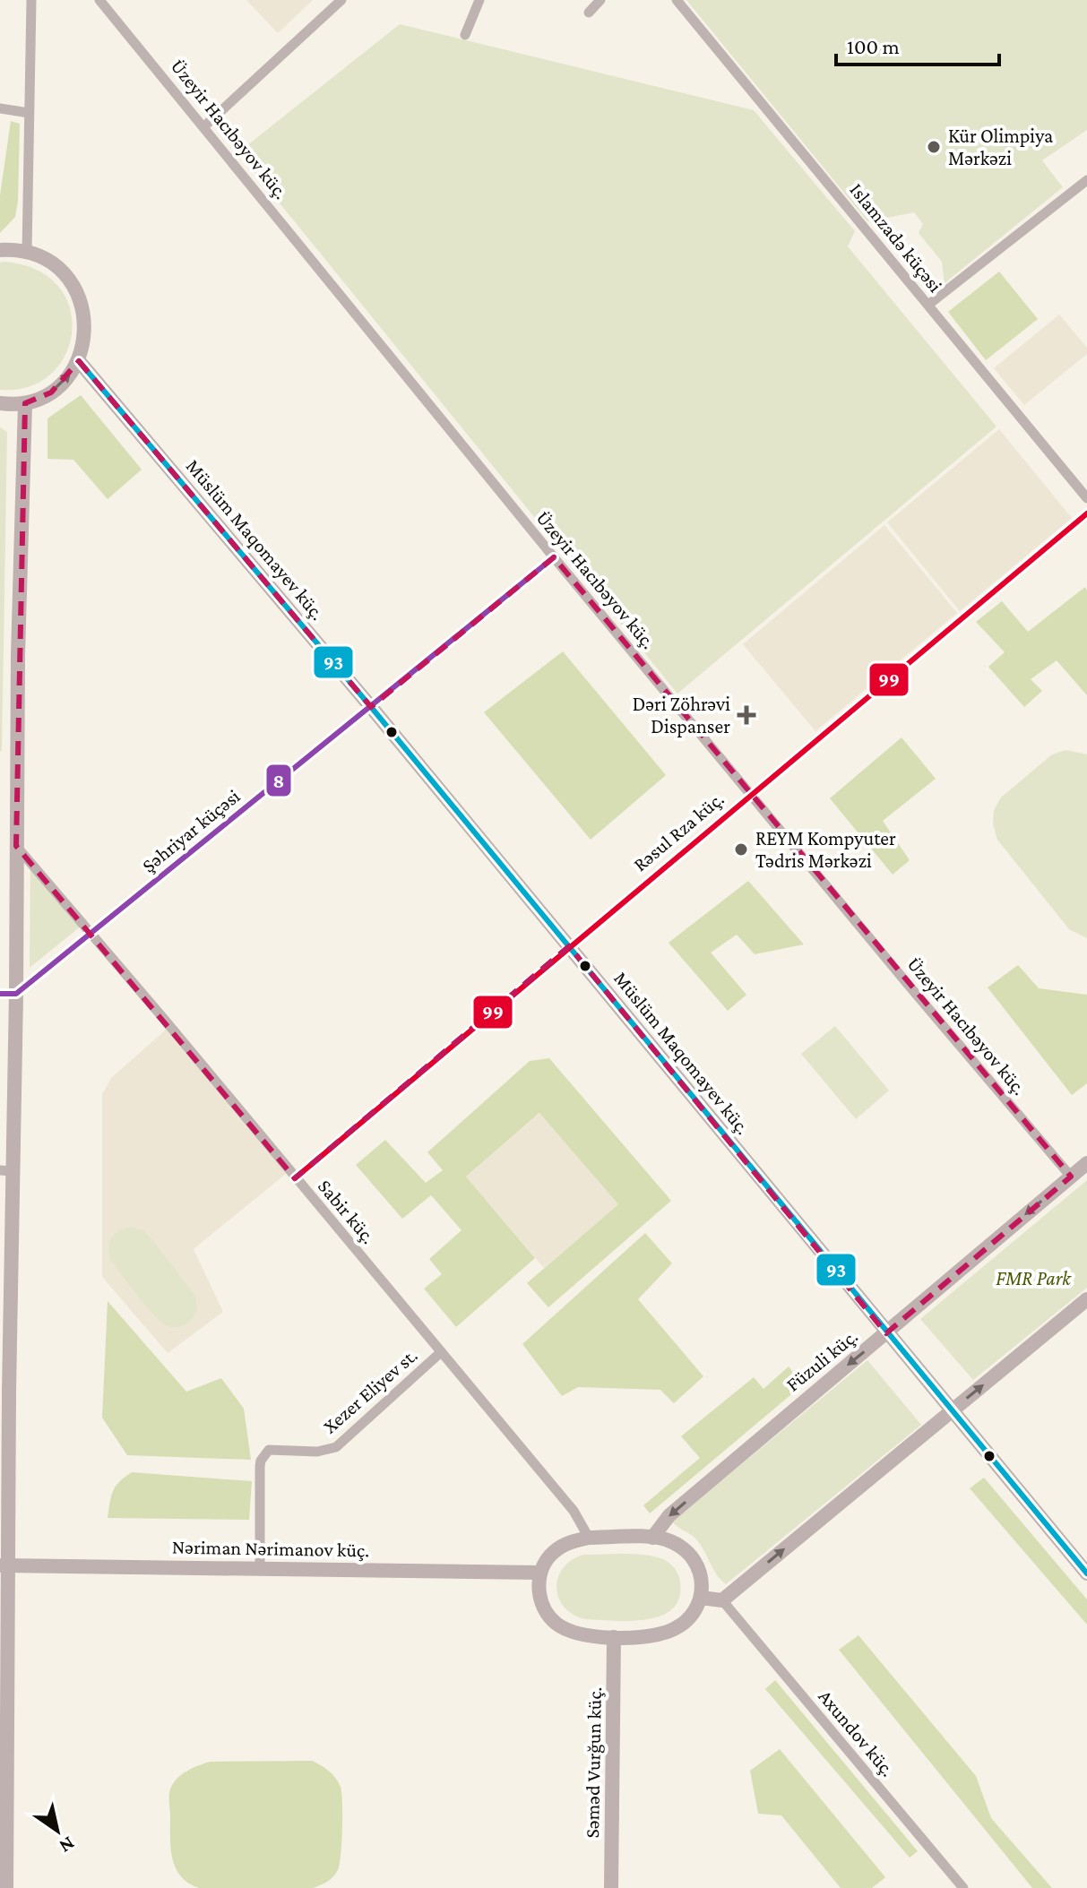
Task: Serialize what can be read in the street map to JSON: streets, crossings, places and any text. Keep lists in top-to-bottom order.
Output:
{
  "streets": {
    "main road": [
      "Müslüm Maqomayev küç.",
      "Füzuli küç.",
      "Nəriman Nərimanov küç.",
      "Səməd Vurğun küç."
    ],
    "street": [
      "Üzeyir Hacıbəyov küç.",
      "Islamzadə küçəsi",
      "Şəhriyar küçəsi",
      "Rəsul Rza küç.",
      "Sabir küç.",
      "Xezer Eliyev st.",
      "Axundov küç."
    ]
  },
  "crossings": [
    ["Üzeyir Hacıbəyov küç.", "Şəhriyar küçəsi"],
    ["Üzeyir Hacıbəyov küç.", "Rəsul Rza küç."],
    ["Üzeyir Hacıbəyov küç.", "Füzuli küç."],
    ["Müslüm Maqomayev küç.", "Şəhriyar küçəsi"],
    ["Müslüm Maqomayev küç.", "Rəsul Rza küç."],
    ["Müslüm Maqomayev küç.", "Füzuli küç."],
    ["Şəhriyar küçəsi", "Sabir küç."],
    ["Rəsul Rza küç.", "Sabir küç."],
    ["Sabir küç.", "Füzuli küç."],
    ["Sabir küç.", "Xezer Eliyev st."],
    ["Sabir küç.", "Nəriman Nərimanov küç."],
    ["Sabir küç.", "Səməd Vurğun küç."],
    ["Füzuli küç.", "Nəriman Nərimanov küç."],
    ["Füzuli küç.", "Səməd Vurğun küç."],
    ["Xezer Eliyev st.", "Nəriman Nərimanov küç."],
    ["Nəriman Nərimanov küç.", "Səməd Vurğun küç."]
  ],
  "parks": ["FMR Park"],
  "places": {
    "other": ["Kür Olimpiya Mərkəzi", "REYM Kompyuter Tədris Mərkəzi"],
    "health": ["Dəri Zöhrəvi Dispanser"]
  },
  "lines": ["transit line 93", "transit line 99", "transit line 8"],
  "scale_bar": "100 m",
  "north": "bottom right"
}
